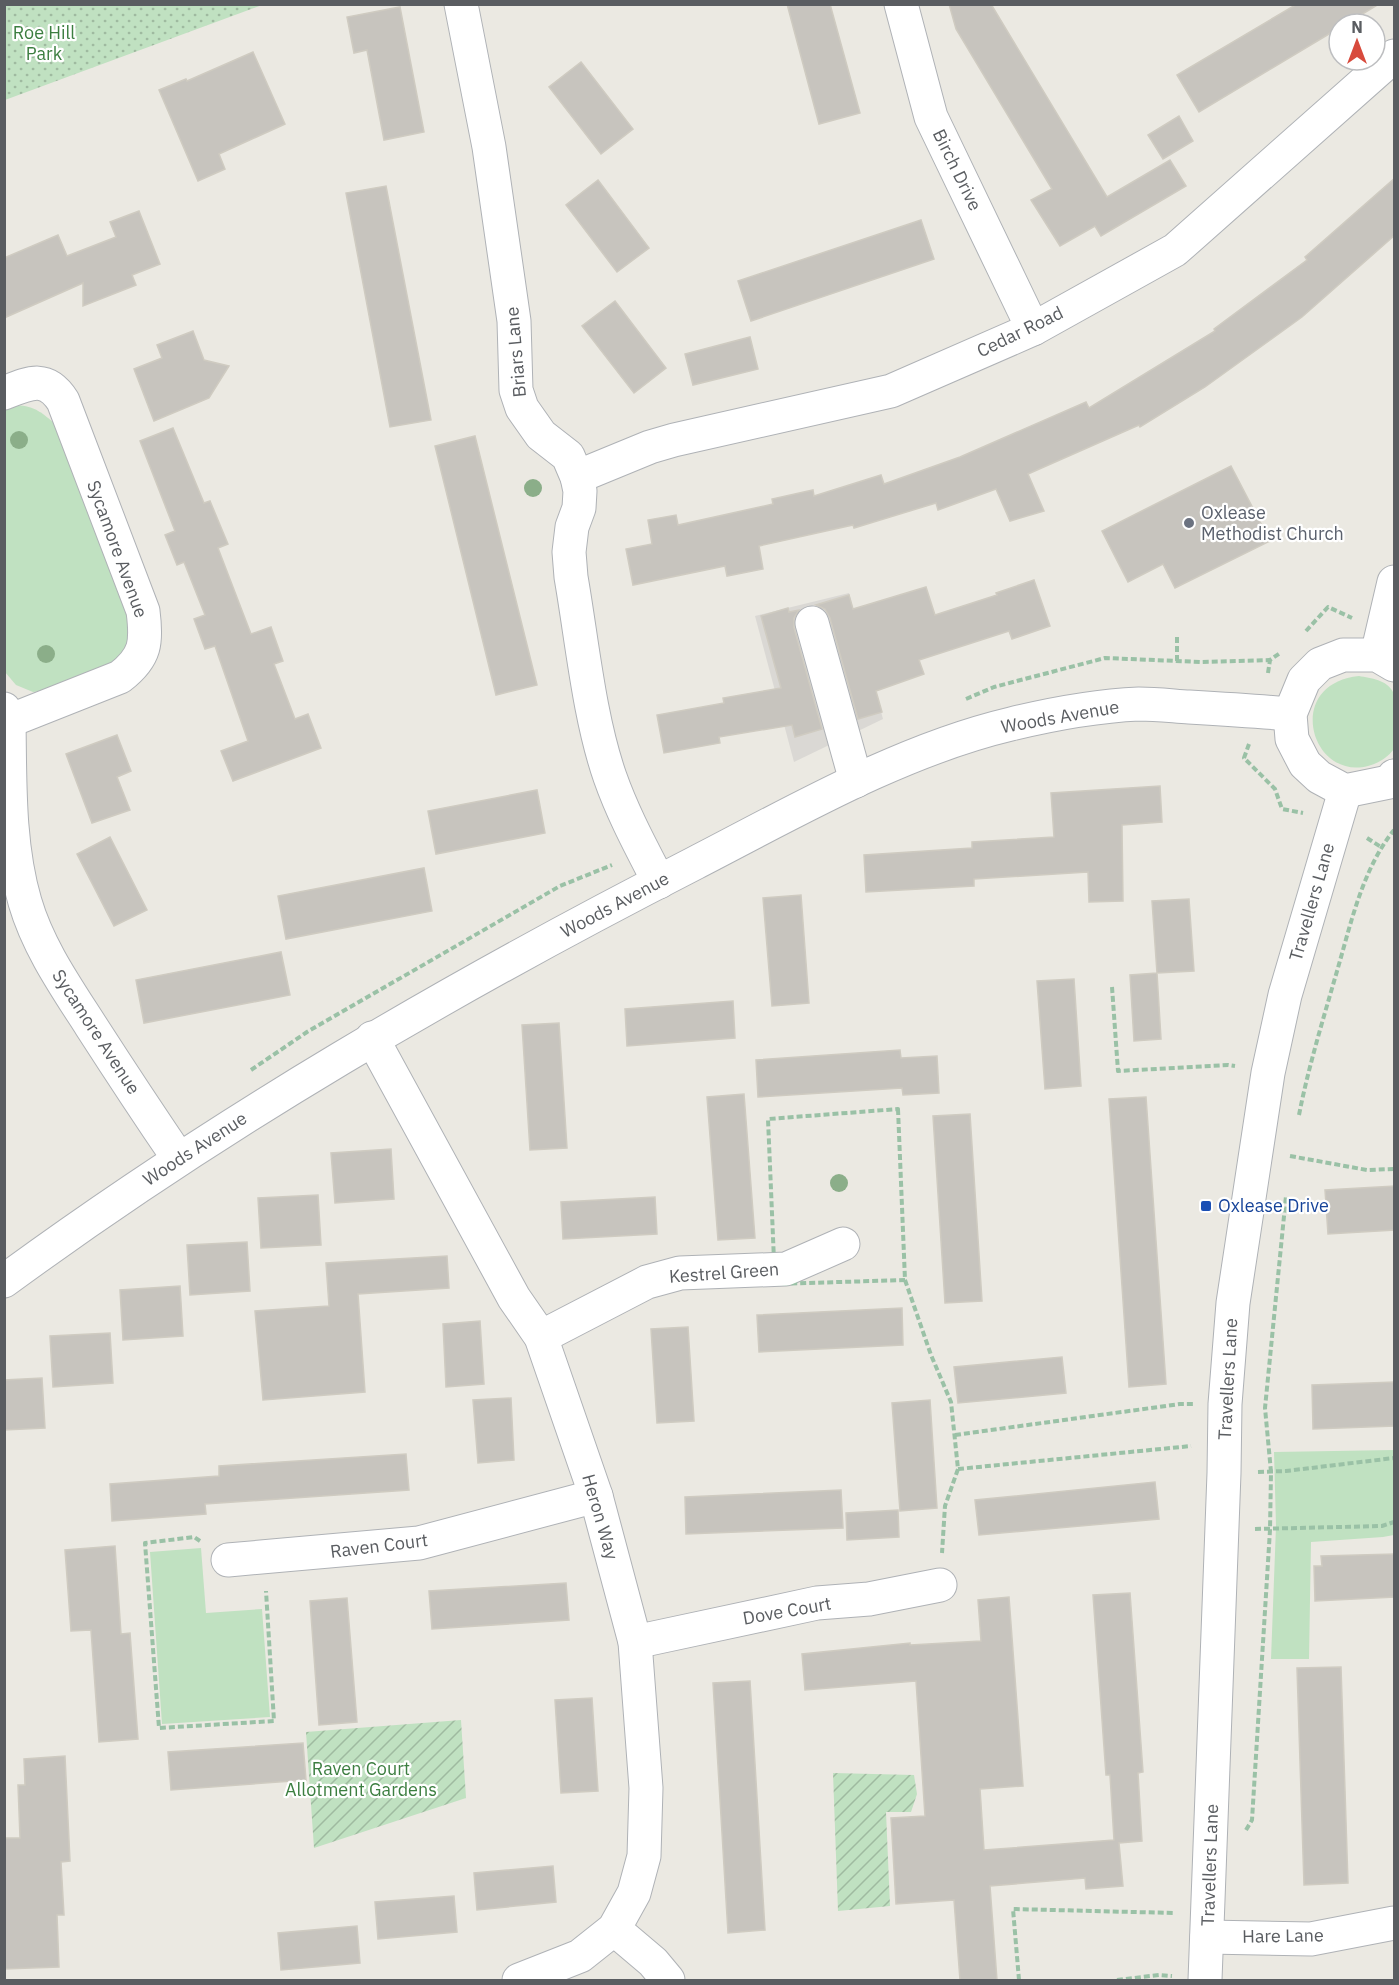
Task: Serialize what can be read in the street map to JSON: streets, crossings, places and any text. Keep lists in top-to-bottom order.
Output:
{
  "streets": {
    "street": [
      "Birch Drive",
      "Cedar Road",
      "Briars Lane",
      "Sycamore Avenue",
      "Woods Avenue",
      "Travellers Lane",
      "Kestrel Green",
      "Heron Way",
      "Raven Court",
      "Dove Court",
      "Hare Lane"
    ]
  },
  "crossings": [
    ["Birch Drive", "Cedar Road"],
    ["Cedar Road", "Briars Lane"],
    ["Briars Lane", "Woods Avenue"],
    ["Sycamore Avenue", "Woods Avenue"],
    ["Woods Avenue", "Heron Way"],
    ["Travellers Lane", "Hare Lane"],
    ["Kestrel Green", "Heron Way"],
    ["Heron Way", "Raven Court"],
    ["Heron Way", "Dove Court"]
  ],
  "parks": ["Roe Hill Park", "Raven Court Allotment Gardens"],
  "places": {
    "other": ["Oxlease Methodist Church"],
    "transit": ["Oxlease Drive"]
  },
  "north": "top"
}
